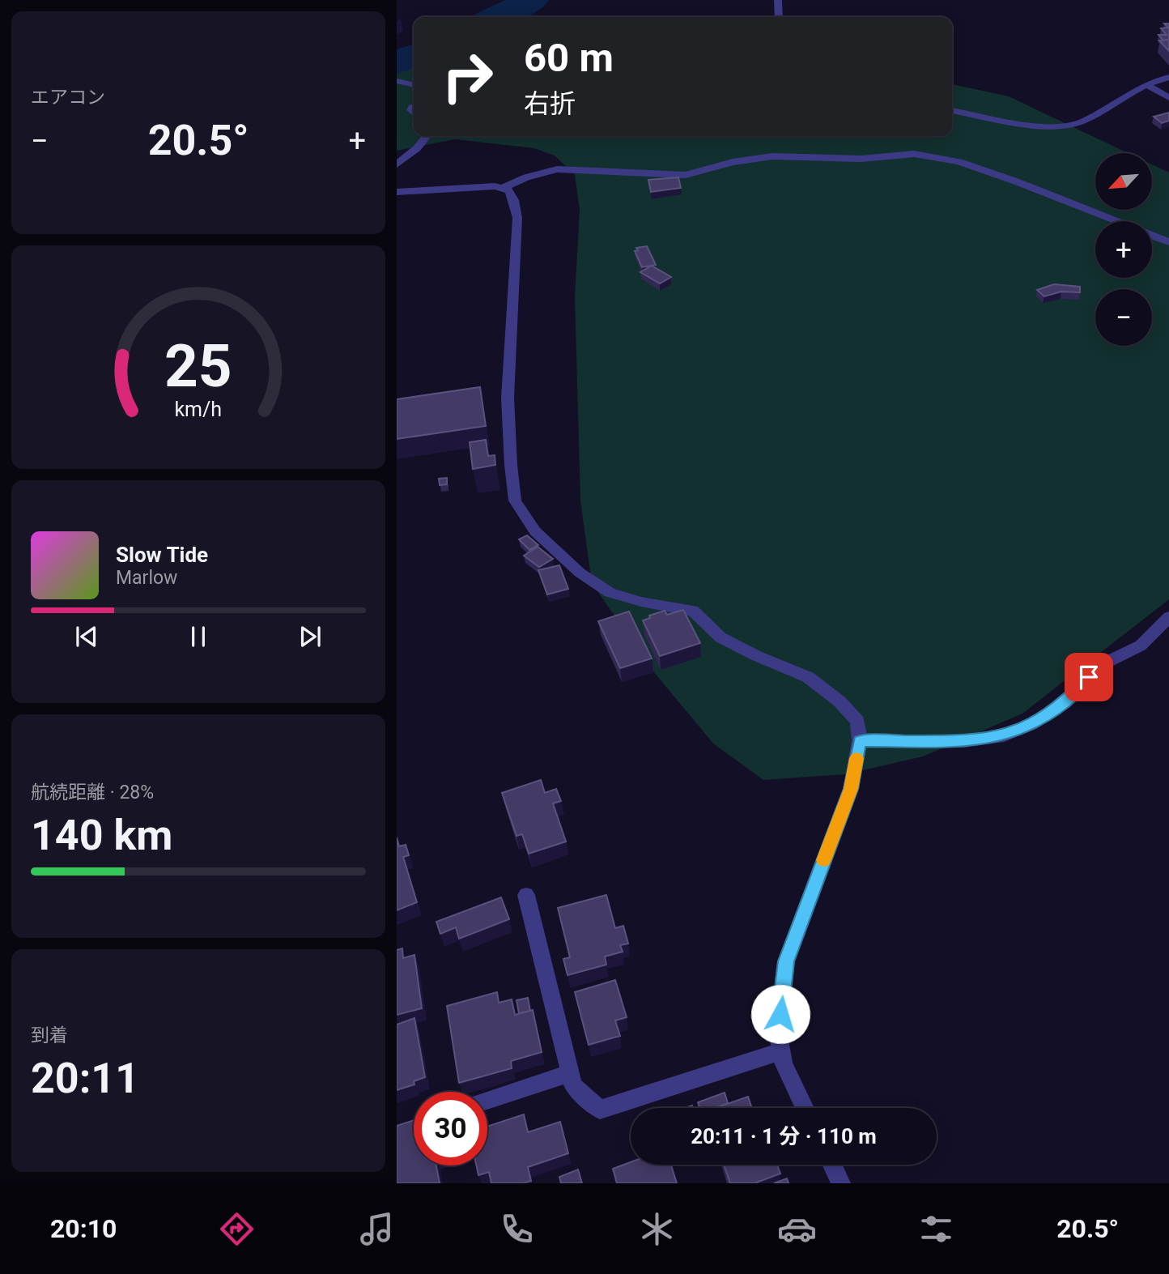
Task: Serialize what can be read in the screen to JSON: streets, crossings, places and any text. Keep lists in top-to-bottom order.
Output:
{
  "north": "bottom left",
  "page": {
    "tile": [
      "エアコン",
      ["航続距離 · 28%", "140 km"],
      ["到着", "20:11"]
    ],
    "turn": ["60 m", "右折"],
    "heat": ["−", "20.5°", "+"],
    "map_buttons": ["+", "−"],
    "song": ["Slow Tide", "Marlow"],
    "limit": "30",
    "trip": "20:11 · 1 分 · 110 m",
    "tabs": ["20:10", "20.5°"],
    "gauge": ["25", "km/h"]
  }
}
